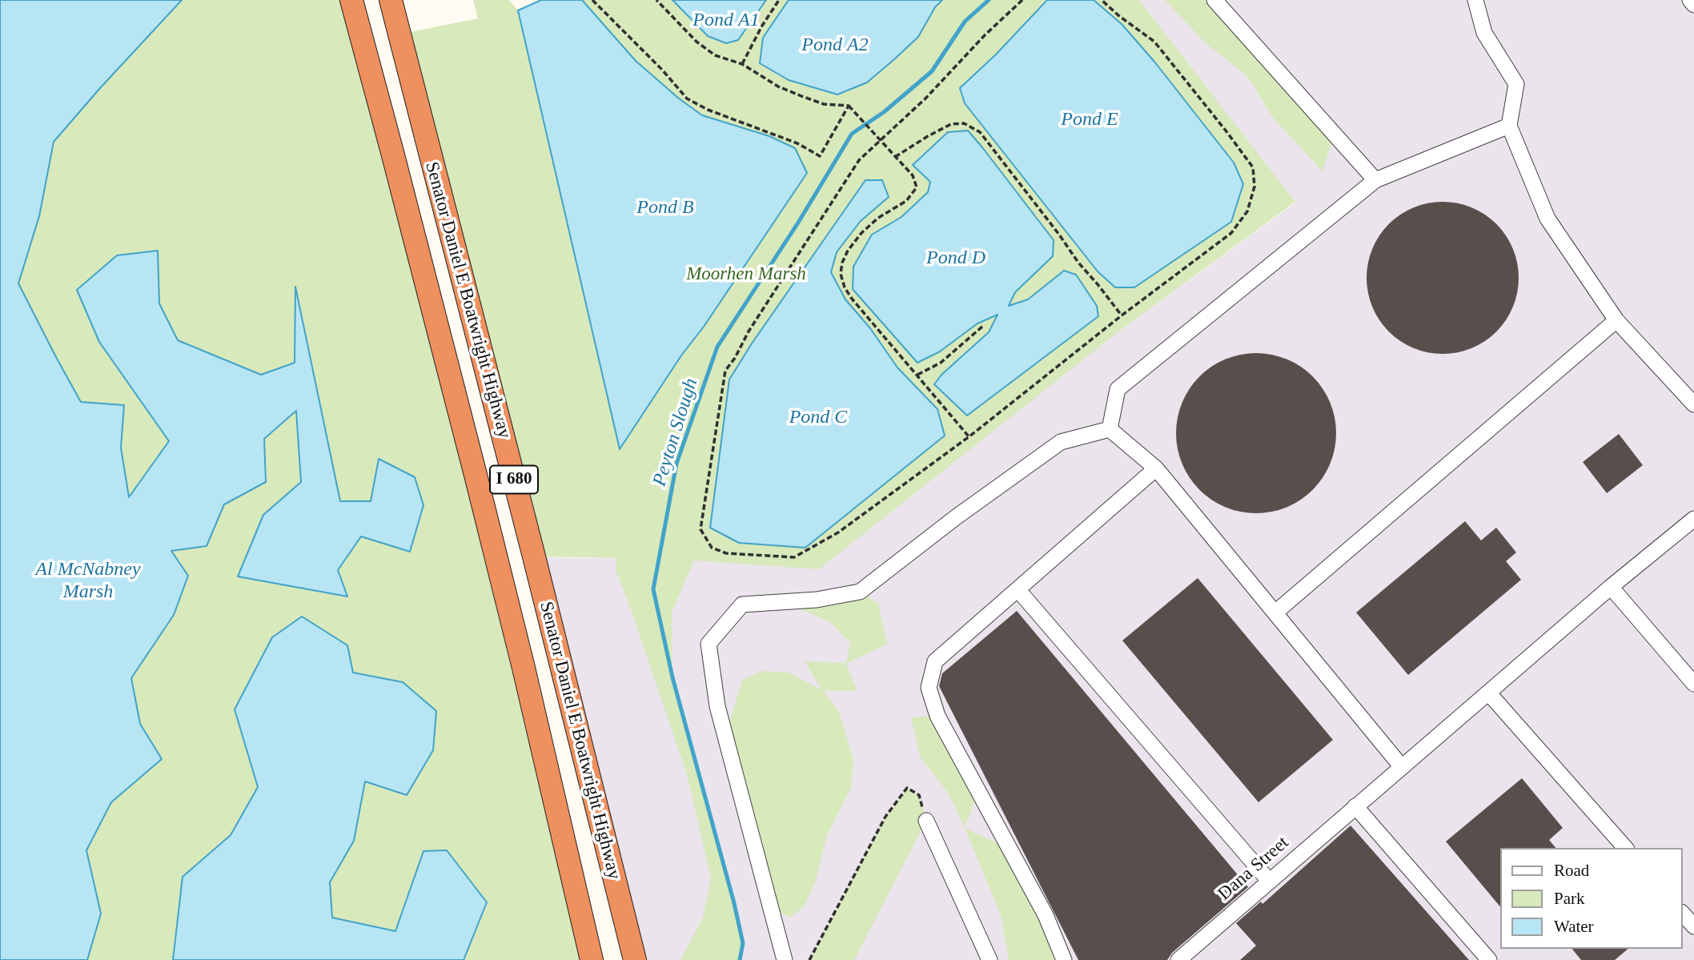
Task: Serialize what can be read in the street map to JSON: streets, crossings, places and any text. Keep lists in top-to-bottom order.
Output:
{
  "streets": {
    "highway": ["Senator Daniel E Boatwright Highway", "I 680"],
    "street": ["Dana Street"]
  },
  "water": [
    "Pond A1",
    "Pond A2",
    "Pond E",
    "Pond B",
    "Pond D",
    "Pond C",
    "Peyton Slough",
    "Al McNabney Marsh"
  ],
  "parks": ["Moorhen Marsh"],
  "legend": ["Road", "Park", "Water"]
}
